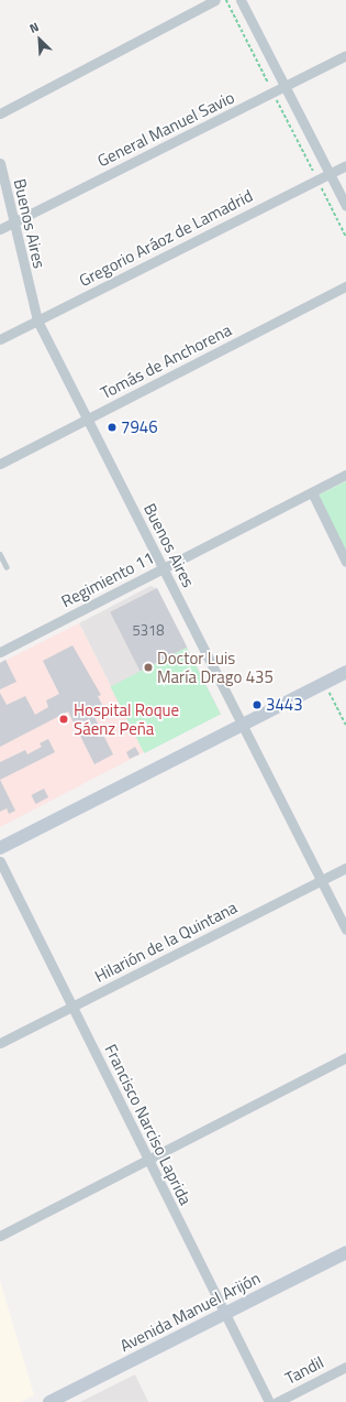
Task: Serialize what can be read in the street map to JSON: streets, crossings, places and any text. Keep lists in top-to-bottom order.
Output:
{
  "streets": {
    "street": [
      "General Manuel Savio",
      "Buenos Aires",
      "Gregorio Aráoz de Lamadrid",
      "Tomás de Anchorena",
      "Regimiento 11",
      "Hilarión de la Quintana",
      "Francisco Narciso Laprida",
      "Avenida Manuel Arijón",
      "Tandil"
    ]
  },
  "crossings": [
    ["General Manuel Savio", "Buenos Aires"],
    ["Buenos Aires", "Gregorio Aráoz de Lamadrid"],
    ["Buenos Aires", "Tomás de Anchorena"],
    ["Buenos Aires", "Regimiento 11"],
    ["Buenos Aires", "Hilarión de la Quintana"],
    ["Hilarión de la Quintana", "Francisco Narciso Laprida"],
    ["Francisco Narciso Laprida", "Avenida Manuel Arijón"]
  ],
  "places": [
    "7946",
    "Doctor Luis María Drago 435",
    "3443",
    "Hospital Roque Sáenz Peña"
  ],
  "house_numbers": ["5318"],
  "north": "top left"
}
